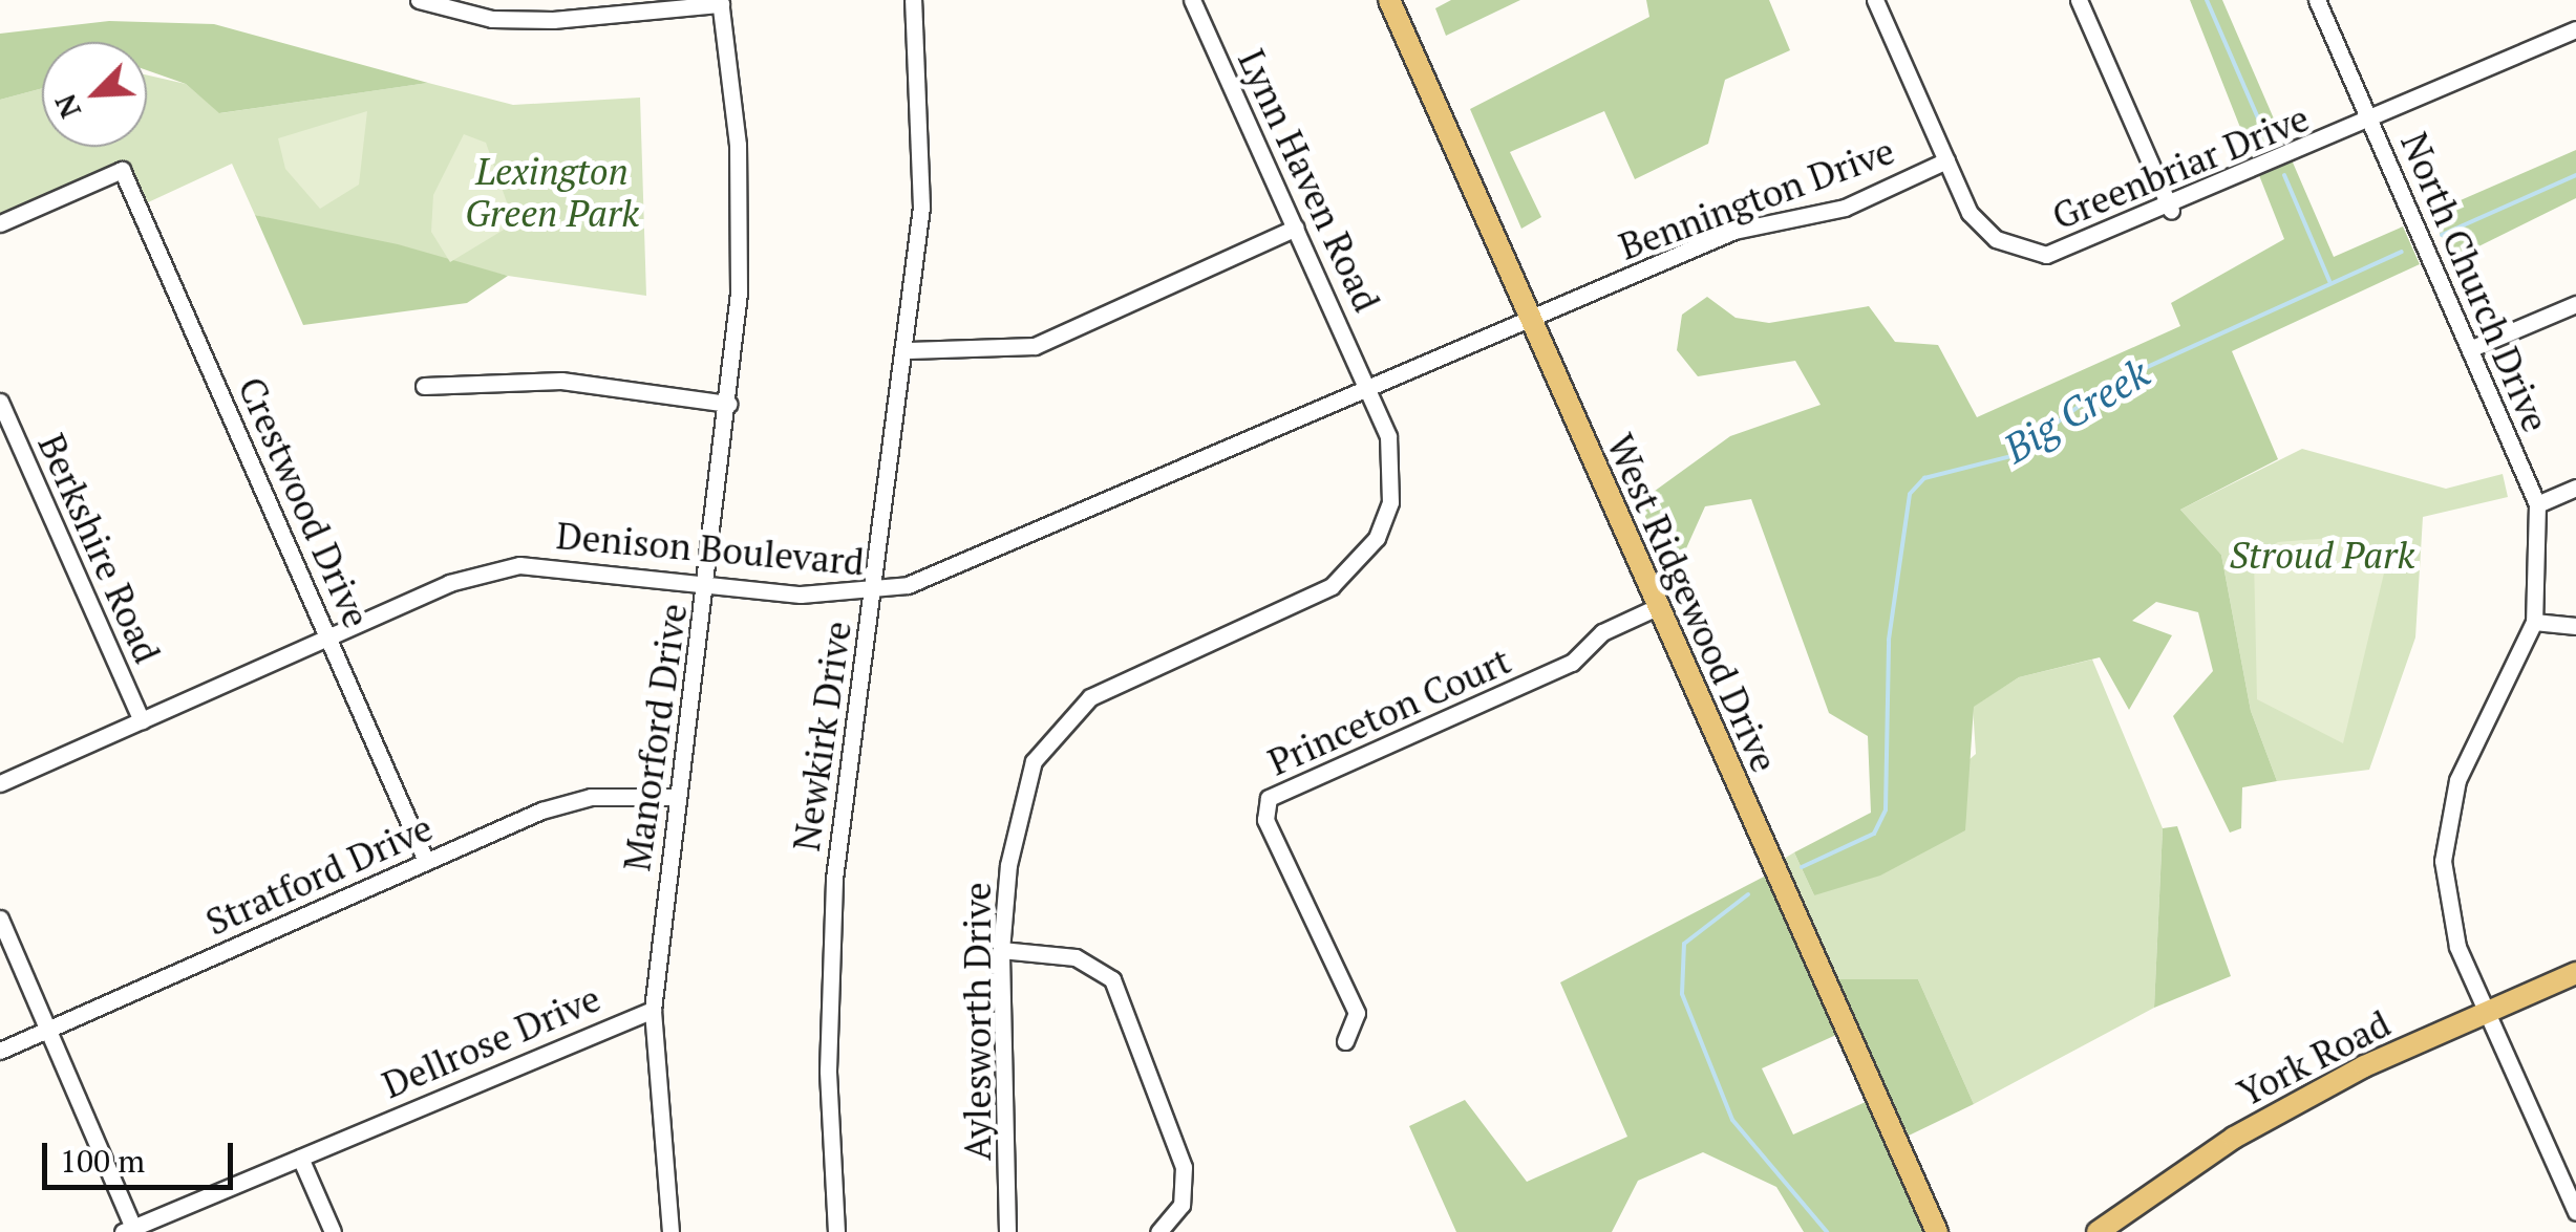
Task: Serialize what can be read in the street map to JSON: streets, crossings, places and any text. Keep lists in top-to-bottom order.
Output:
{
  "streets": {
    "main road": ["West Ridgewood Drive", "York Road"],
    "street": [
      "Greenbriar Drive",
      "Lynn Haven Road",
      "Bennington Drive",
      "North Church Drive",
      "Crestwood Drive",
      "Berkshire Road",
      "Denison Boulevard",
      "Princeton Court",
      "Newkirk Drive",
      "Manorford Drive",
      "Stratford Drive",
      "Aylesworth Drive",
      "Dellrose Drive"
    ]
  },
  "crossings": [
    ["Greenbriar Drive", "Bennington Drive"],
    ["Greenbriar Drive", "North Church Drive"],
    ["Lynn Haven Road", "Denison Boulevard"],
    ["Lynn Haven Road", "Aylesworth Drive"],
    ["Bennington Drive", "Denison Boulevard"],
    ["Bennington Drive", "West Ridgewood Drive"],
    ["North Church Drive", "York Road"],
    ["Crestwood Drive", "Denison Boulevard"],
    ["Crestwood Drive", "Stratford Drive"],
    ["Berkshire Road", "Denison Boulevard"],
    ["Denison Boulevard", "West Ridgewood Drive"],
    ["Denison Boulevard", "Newkirk Drive"],
    ["Denison Boulevard", "Manorford Drive"],
    ["Denison Boulevard", "Aylesworth Drive"],
    ["West Ridgewood Drive", "Princeton Court"],
    ["Manorford Drive", "Stratford Drive"],
    ["Manorford Drive", "Dellrose Drive"]
  ],
  "water": ["Big Creek"],
  "parks": ["Lexington Green Park", "Stroud Park"],
  "scale_bar": "100 m",
  "north": "bottom left"
}
